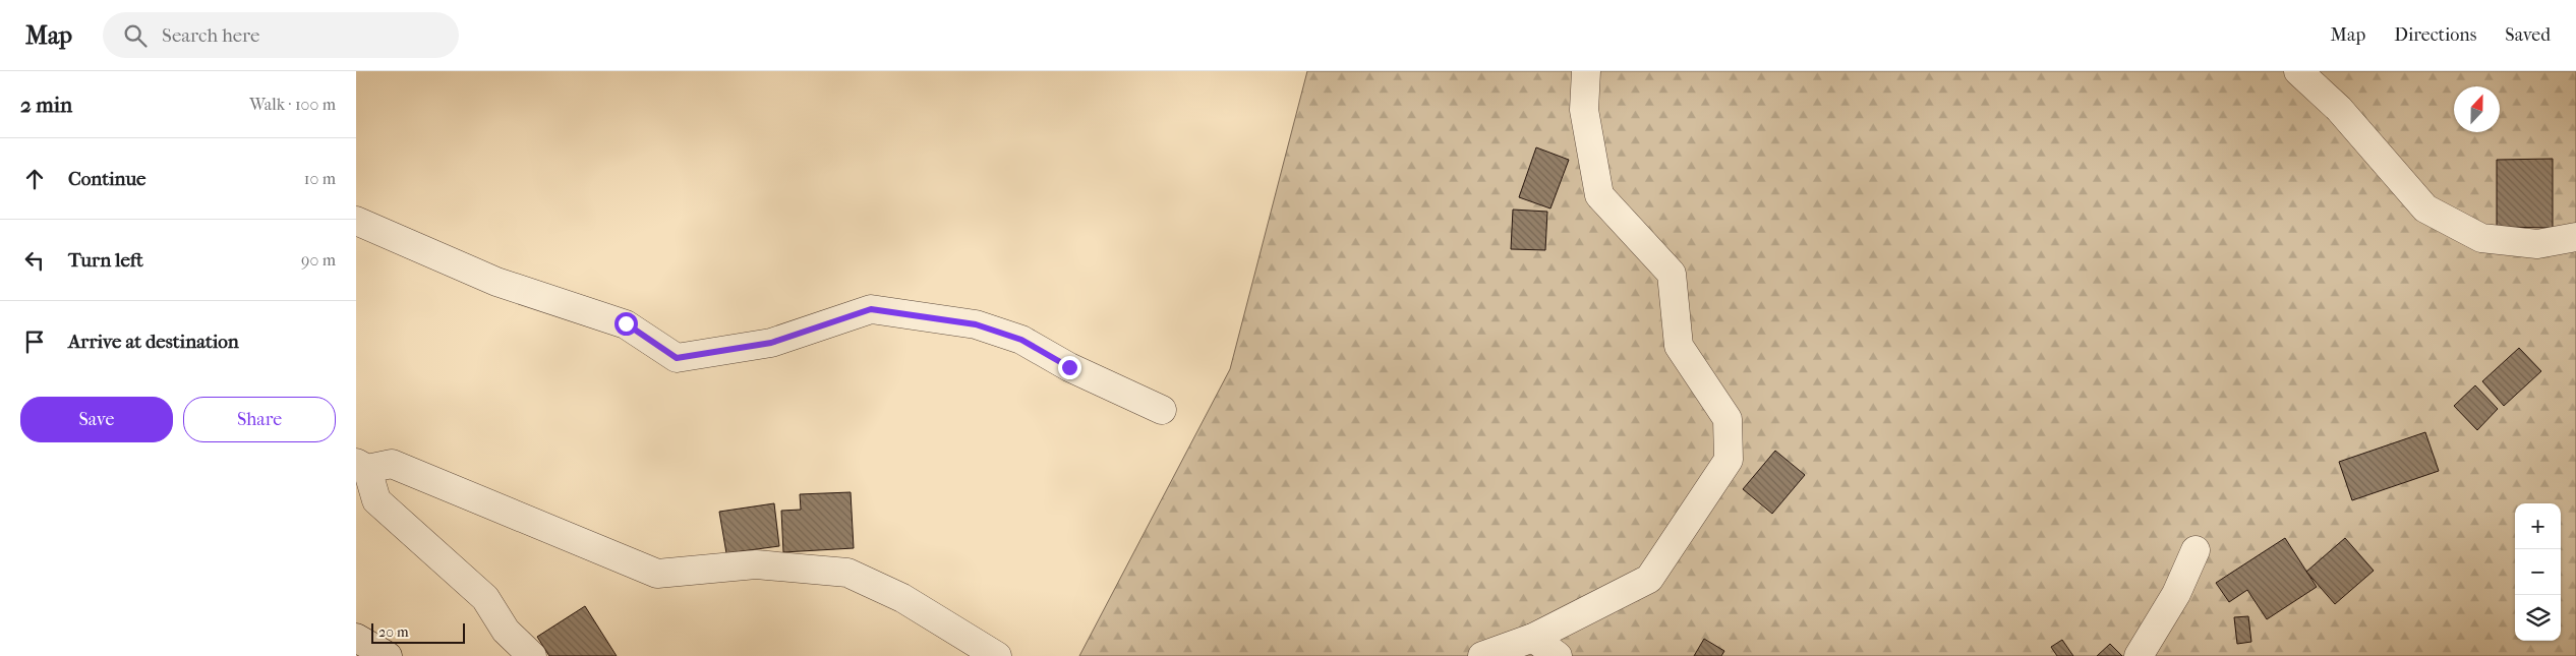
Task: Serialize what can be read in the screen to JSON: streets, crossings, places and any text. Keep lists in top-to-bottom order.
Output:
{
  "scale_bar": "20 m",
  "north": "top",
  "page": {
    "header": "Map",
    "search": "Search here",
    "nav": ["Map", "Directions", "Saved"],
    "heading": ["2 min", "Walk · 100 m"],
    "list": [
      ["Continue", "10 m"],
      ["Turn left", "90 m"],
      "Arrive at destination"
    ],
    "buttons": ["Save", "Share"],
    "map_buttons": ["+", "−"],
    "scale": "20 m"
  }
}
